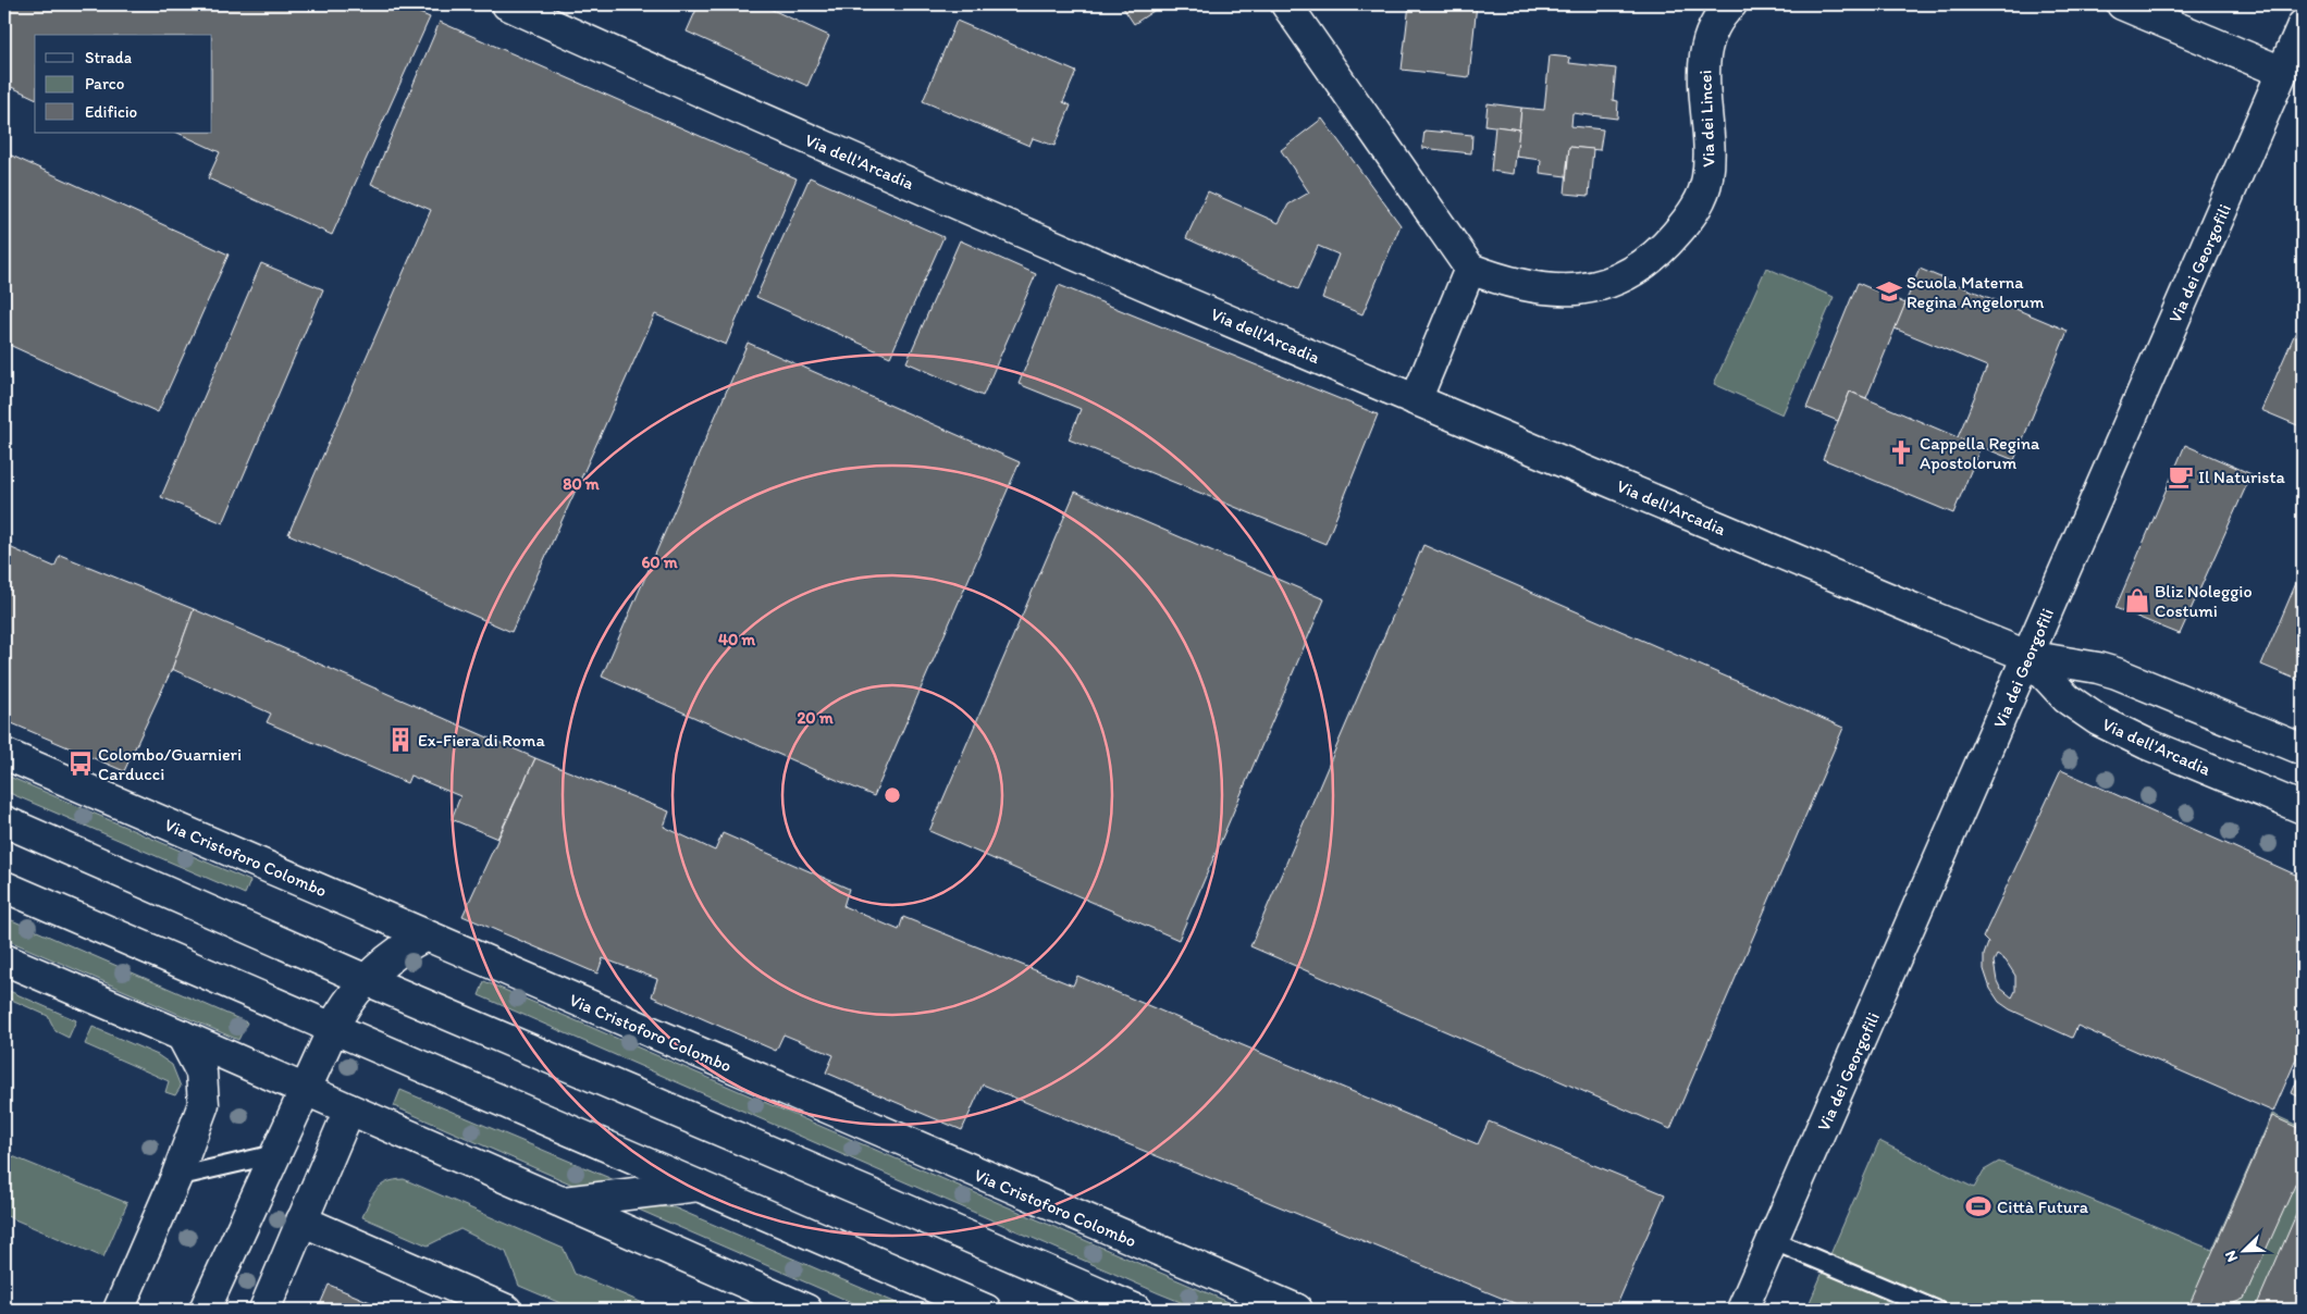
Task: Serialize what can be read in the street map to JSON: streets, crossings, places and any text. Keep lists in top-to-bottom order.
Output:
{
  "streets": {
    "street": [
      "Via dei Lincei",
      "Via dell'Arcadia",
      "Via dei Georgofili",
      "Via Cristoforo Colombo"
    ]
  },
  "crossings": [
    ["Via dell'Arcadia", "Via dei Georgofili"]
  ],
  "places": {
    "school or university": ["Scuola Materna Regina Angelorum"],
    "church": ["Cappella Regina Apostolorum"],
    "cafe": ["Il Naturista"],
    "shop": ["Bliz Noleggio Costumi"],
    "building": ["Ex-Fiera di Roma"],
    "bus stop": ["Colombo/Guarnieri Carducci"],
    "sports": ["Città Futura"]
  },
  "legend": ["Strada", "Parco", "Edificio"],
  "north": "bottom left",
  "rings": [
    "80 m",
    "60 m",
    "40 m",
    "20 m"
  ]
}
